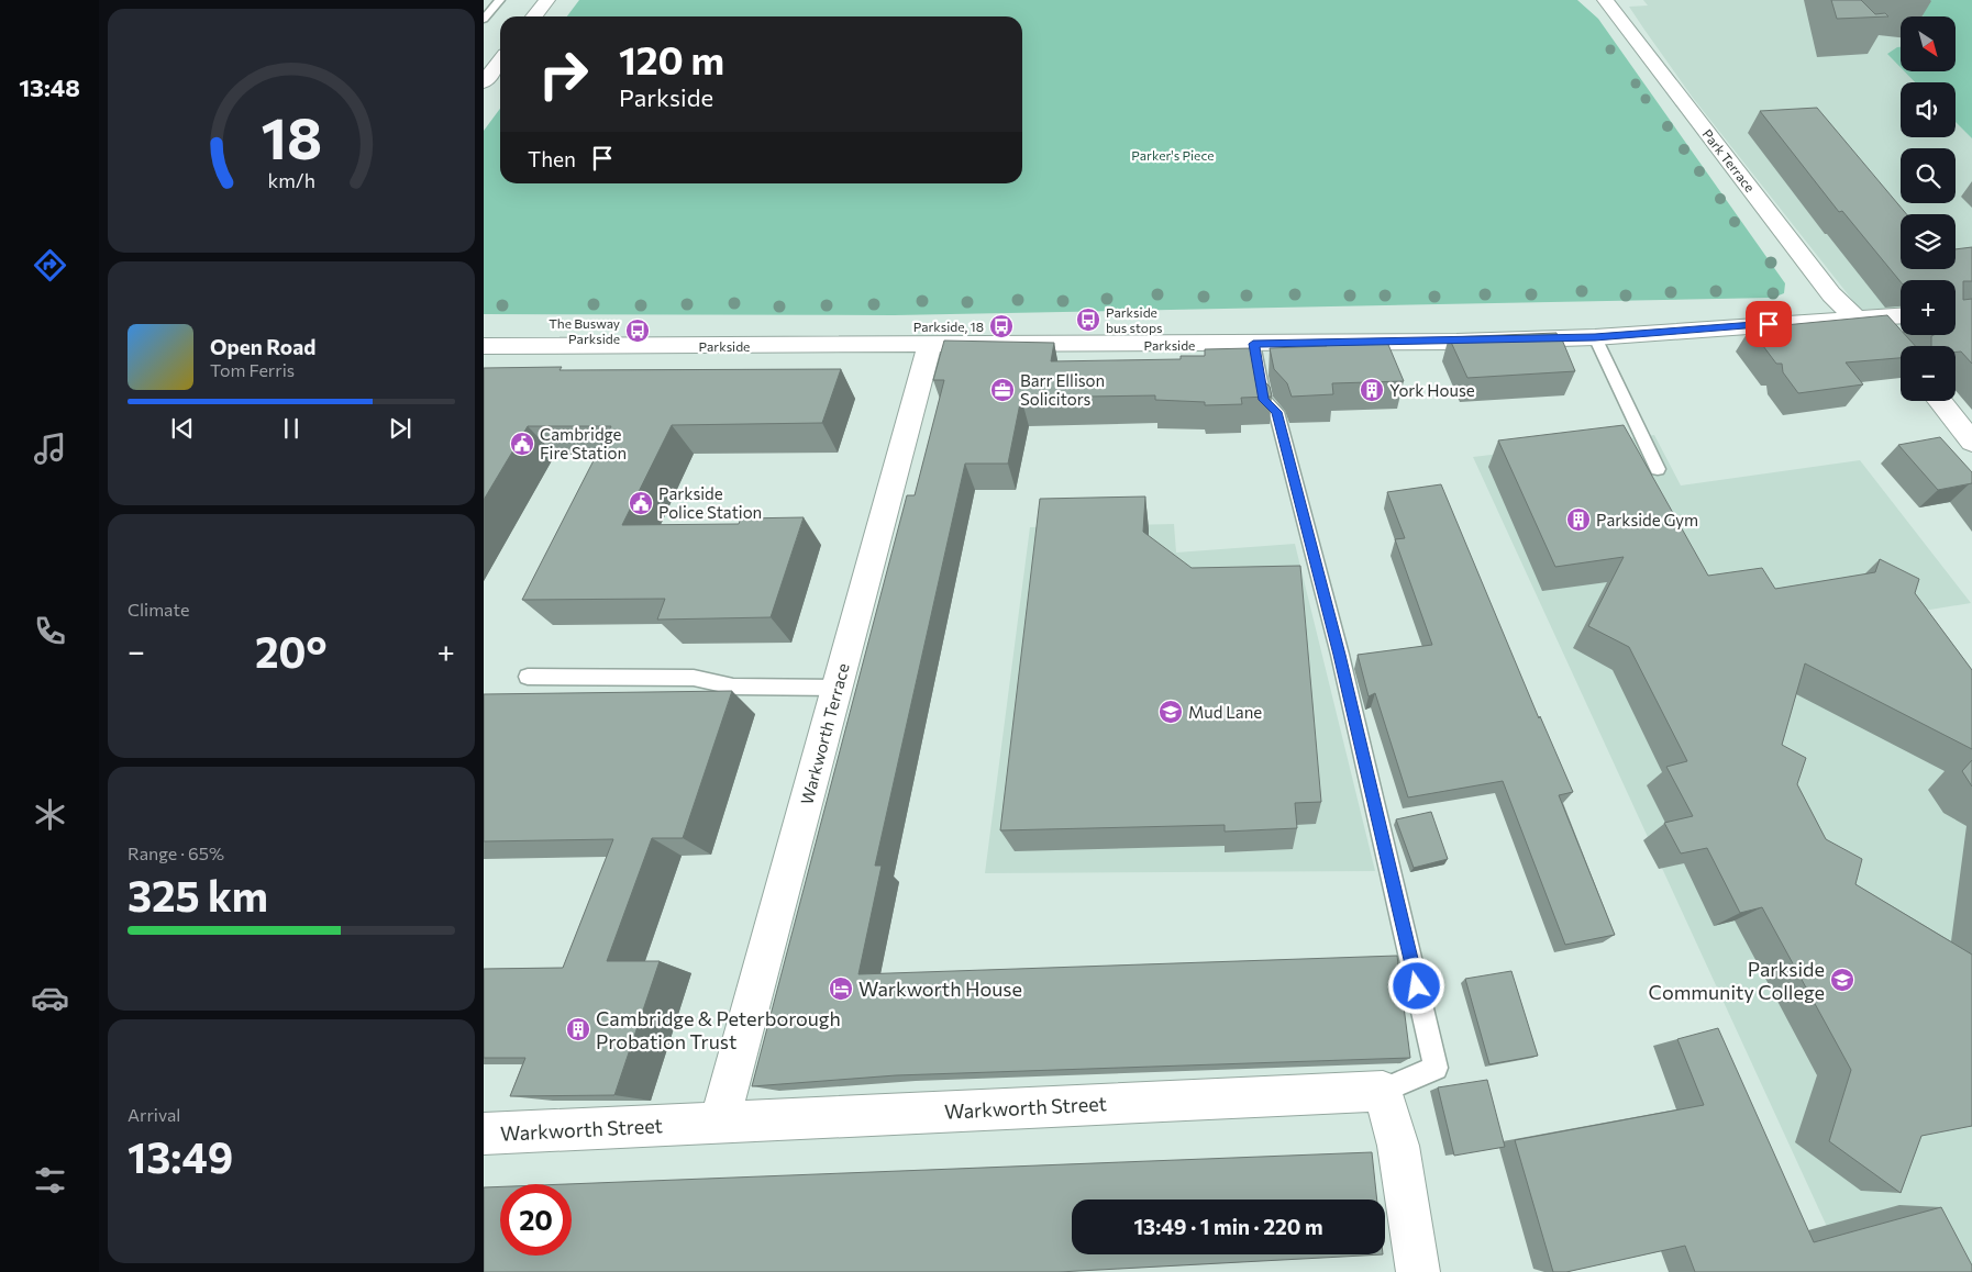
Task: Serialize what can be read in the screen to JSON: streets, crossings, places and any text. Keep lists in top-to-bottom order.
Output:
{
  "streets": {
    "street": [
      "Park Terrace",
      "Parkside",
      "Warkworth Terrace",
      "Warkworth Street"
    ]
  },
  "crossings": [
    ["Park Terrace", "Parkside"],
    ["Parkside", "Warkworth Terrace"],
    ["Warkworth Terrace", "Warkworth Street"]
  ],
  "parks": ["Parker's Piece"],
  "places": {
    "bus stop": ["Parkside bus stops", "Parkside, 18", "The Busway Parkside"],
    "office": ["Barr Ellison Solicitors"],
    "building": ["York House", "Parkside Gym", "Cambridge & Peterborough Probation Trust"],
    "public building": ["Cambridge Fire Station", "Parkside Police Station"],
    "school or university": ["Mud Lane", "Parkside Community College"],
    "hotel": ["Warkworth House"]
  },
  "north": "bottom right",
  "page": {
    "tabs": "13:48",
    "map_buttons": ["+", "−"],
    "turn": ["120 m", "Parkside"],
    "then": "Then",
    "song": ["Open Road", "Tom Ferris"],
    "tile": [
      "Climate",
      ["Range · 65%", "325 km"],
      ["Arrival", "13:49"]
    ],
    "heat": ["−", "20°", "+"],
    "limit": "20",
    "trip": "13:49 · 1 min · 220 m",
    "gauge": ["18", "km/h"]
  }
}
